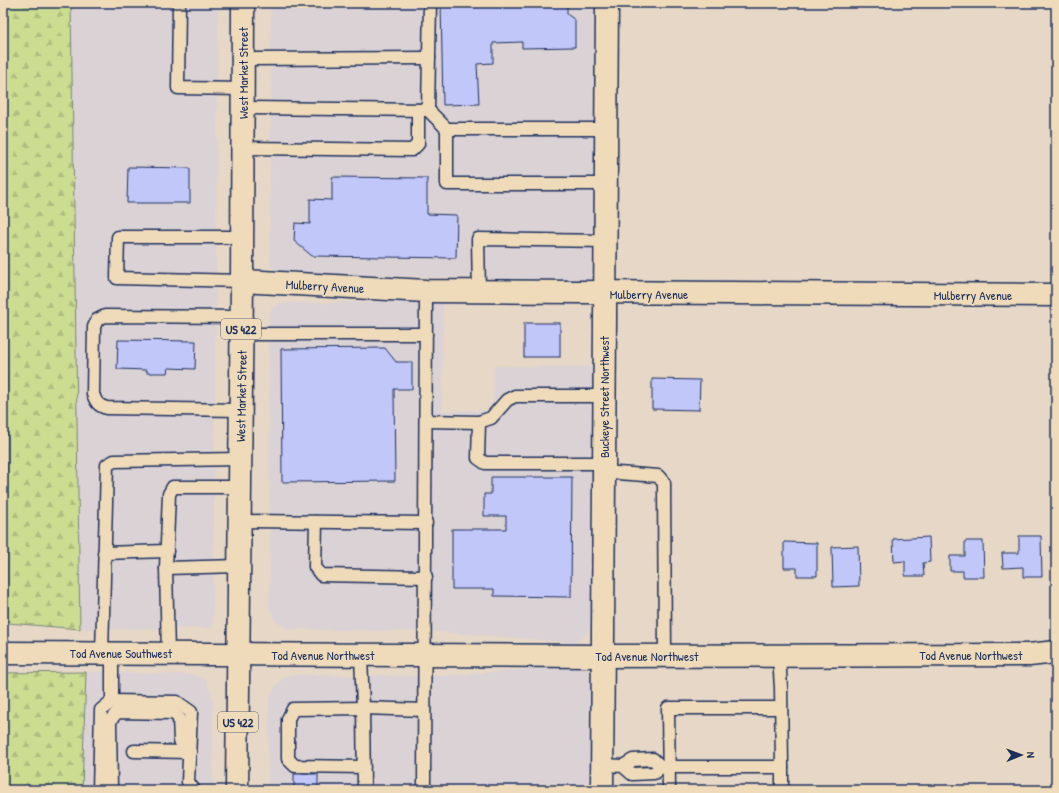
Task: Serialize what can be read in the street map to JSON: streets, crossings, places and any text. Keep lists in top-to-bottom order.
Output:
{
  "streets": {
    "main road": [
      "West Market Street",
      "Mulberry Avenue",
      "US 422",
      "Buckeye Street Northwest",
      "Tod Avenue Southwest",
      "Tod Avenue Northwest"
    ]
  },
  "crossings": [
    ["West Market Street", "Mulberry Avenue"],
    ["West Market Street", "Tod Avenue Southwest"],
    ["West Market Street", "Tod Avenue Northwest"],
    ["Mulberry Avenue", "Buckeye Street Northwest"],
    ["Buckeye Street Northwest", "Tod Avenue Northwest"],
    ["Tod Avenue Southwest", "Tod Avenue Northwest"]
  ],
  "north": "right"
}
